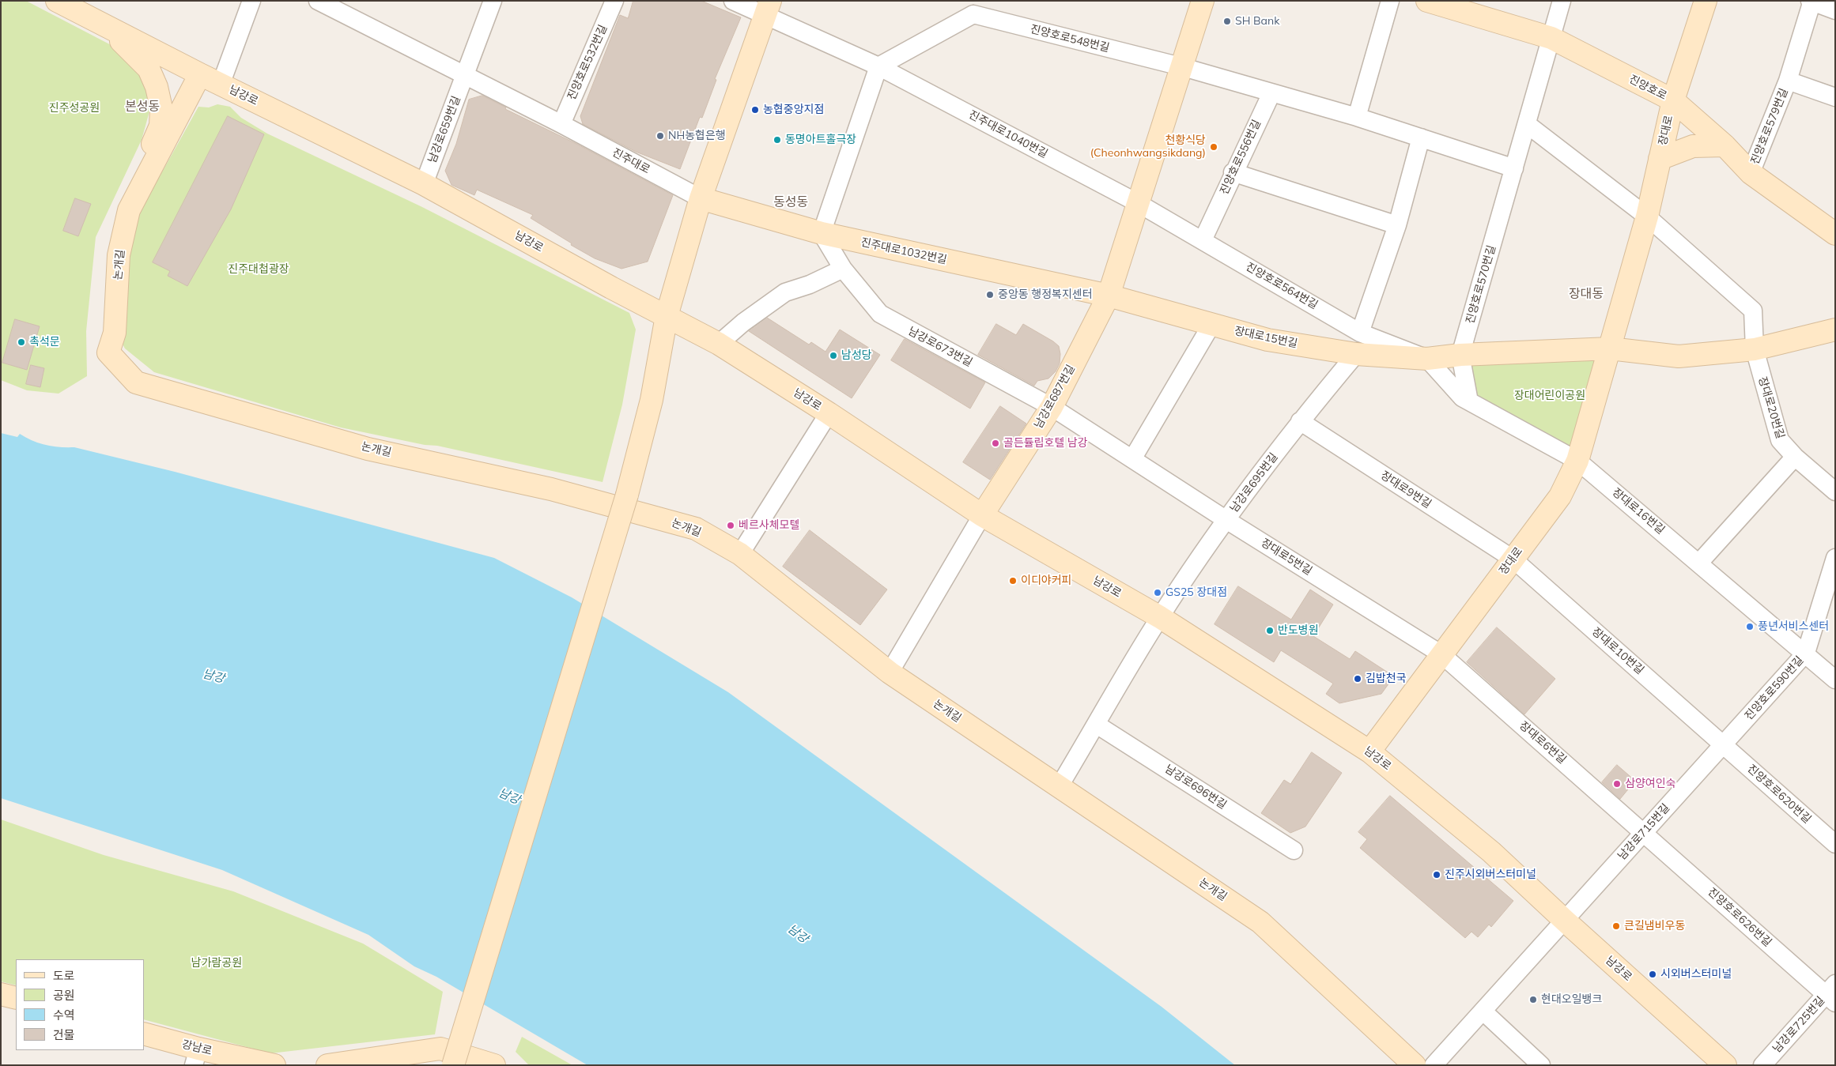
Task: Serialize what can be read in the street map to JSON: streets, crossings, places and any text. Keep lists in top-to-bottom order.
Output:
{
  "streets": {
    "street": [
      "진양호로548번길",
      "진양호로532번길",
      "진양호로",
      "남강로",
      "진양호로579번길",
      "남강로659번길",
      "장대로",
      "진주대로1040번길",
      "진양호로556번길",
      "진주대로",
      "진주대로1032번길",
      "논개길",
      "진양호로570번길",
      "진양호로564번길",
      "장대로15번길",
      "남강로673번길",
      "남강로687번길",
      "장대로20번길",
      "남강로695번길",
      "장대로9번길",
      "장대로16번길",
      "장대로5번길",
      "장대로10번길",
      "진양호로590번길",
      "장대로6번길",
      "남강로696번길",
      "진양호로620번길",
      "남강로715번길",
      "진양호로626번길",
      "남강로725번길",
      "강남로"
    ]
  },
  "crossings": [
    ["진양호로532번길", "진주대로"],
    ["진양호로", "진양호로579번길"],
    ["진양호로", "장대로"],
    ["진양호로", "진양호로570번길"],
    ["남강로", "남강로659번길"],
    ["남강로", "장대로"],
    ["남강로", "논개길"],
    ["남강로", "남강로687번길"],
    ["남강로", "남강로695번길"],
    ["남강로", "남강로715번길"],
    ["장대로", "장대로9번길"],
    ["장대로", "장대로16번길"],
    ["장대로", "장대로5번길"],
    ["장대로", "장대로10번길"],
    ["장대로", "장대로6번길"],
    ["진양호로556번길", "진양호로564번길"],
    ["진주대로", "진주대로1032번길"],
    ["진주대로1032번길", "장대로15번길"],
    ["진주대로1032번길", "남강로673번길"],
    ["진주대로1032번길", "남강로687번길"],
    ["진양호로570번길", "장대로15번길"],
    ["진양호로564번길", "장대로15번길"],
    ["장대로15번길", "남강로687번길"],
    ["장대로15번길", "남강로695번길"],
    ["남강로673번길", "남강로687번길"],
    ["남강로673번길", "장대로5번길"],
    ["남강로687번길", "장대로5번길"],
    ["남강로695번길", "장대로9번길"],
    ["남강로695번길", "장대로5번길"],
    ["장대로9번길", "장대로10번길"],
    ["장대로16번길", "진양호로590번길"],
    ["장대로5번길", "장대로6번길"],
    ["장대로10번길", "진양호로590번길"],
    ["장대로10번길", "진양호로620번길"],
    ["장대로10번길", "남강로715번길"],
    ["진양호로590번길", "진양호로620번길"],
    ["진양호로590번길", "남강로715번길"],
    ["장대로6번길", "남강로715번길"],
    ["장대로6번길", "진양호로626번길"],
    ["진양호로620번길", "남강로715번길"],
    ["남강로715번길", "진양호로626번길"],
    ["진양호로626번길", "남강로725번길"]
  ],
  "districts": ["본성동", "동성동", "장대동"],
  "water": ["남강"],
  "parks": [
    "진주성공원",
    "진주대첩광장",
    "장대어린이공원",
    "남가람공원"
  ],
  "places": [
    "SH Bank",
    "농협중앙지점",
    "NH농협은행",
    "동명아트홀극장",
    "천황식당 (Cheonhwangsikdang)",
    "중앙동 행정복지센터",
    "촉석문",
    "남성당",
    "골든튤립호텔 남강",
    "베르사체모텔",
    "이디야커피",
    "GS25 장대점",
    "풍년서비스센터",
    "반도병원",
    "김밥천국",
    "삼양여인숙",
    "진주시외버스터미널",
    "큰길냄비우동",
    "시외버스터미널",
    "현대오일뱅크"
  ],
  "legend": [
    "도로",
    "공원",
    "수역",
    "건물"
  ]
}
